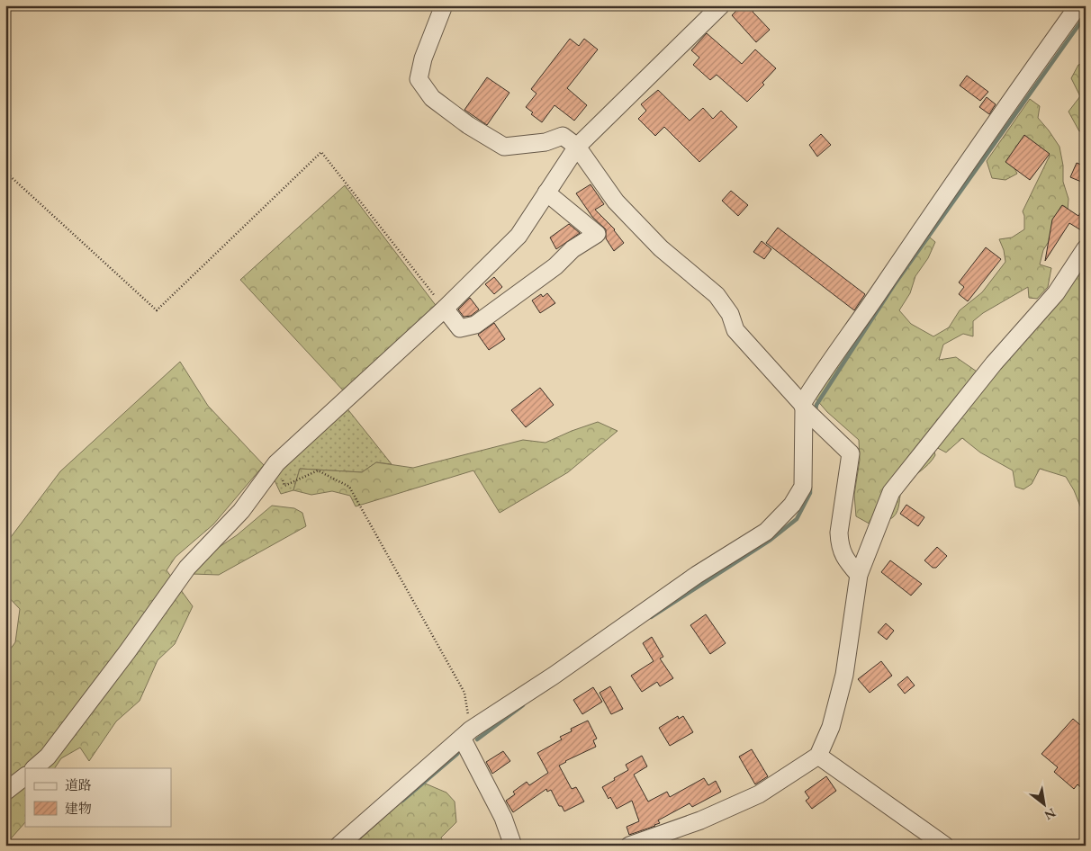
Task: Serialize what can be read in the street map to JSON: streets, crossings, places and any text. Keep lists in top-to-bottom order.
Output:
{
  "legend": ["道路", "建物"],
  "north": "bottom right"
}
